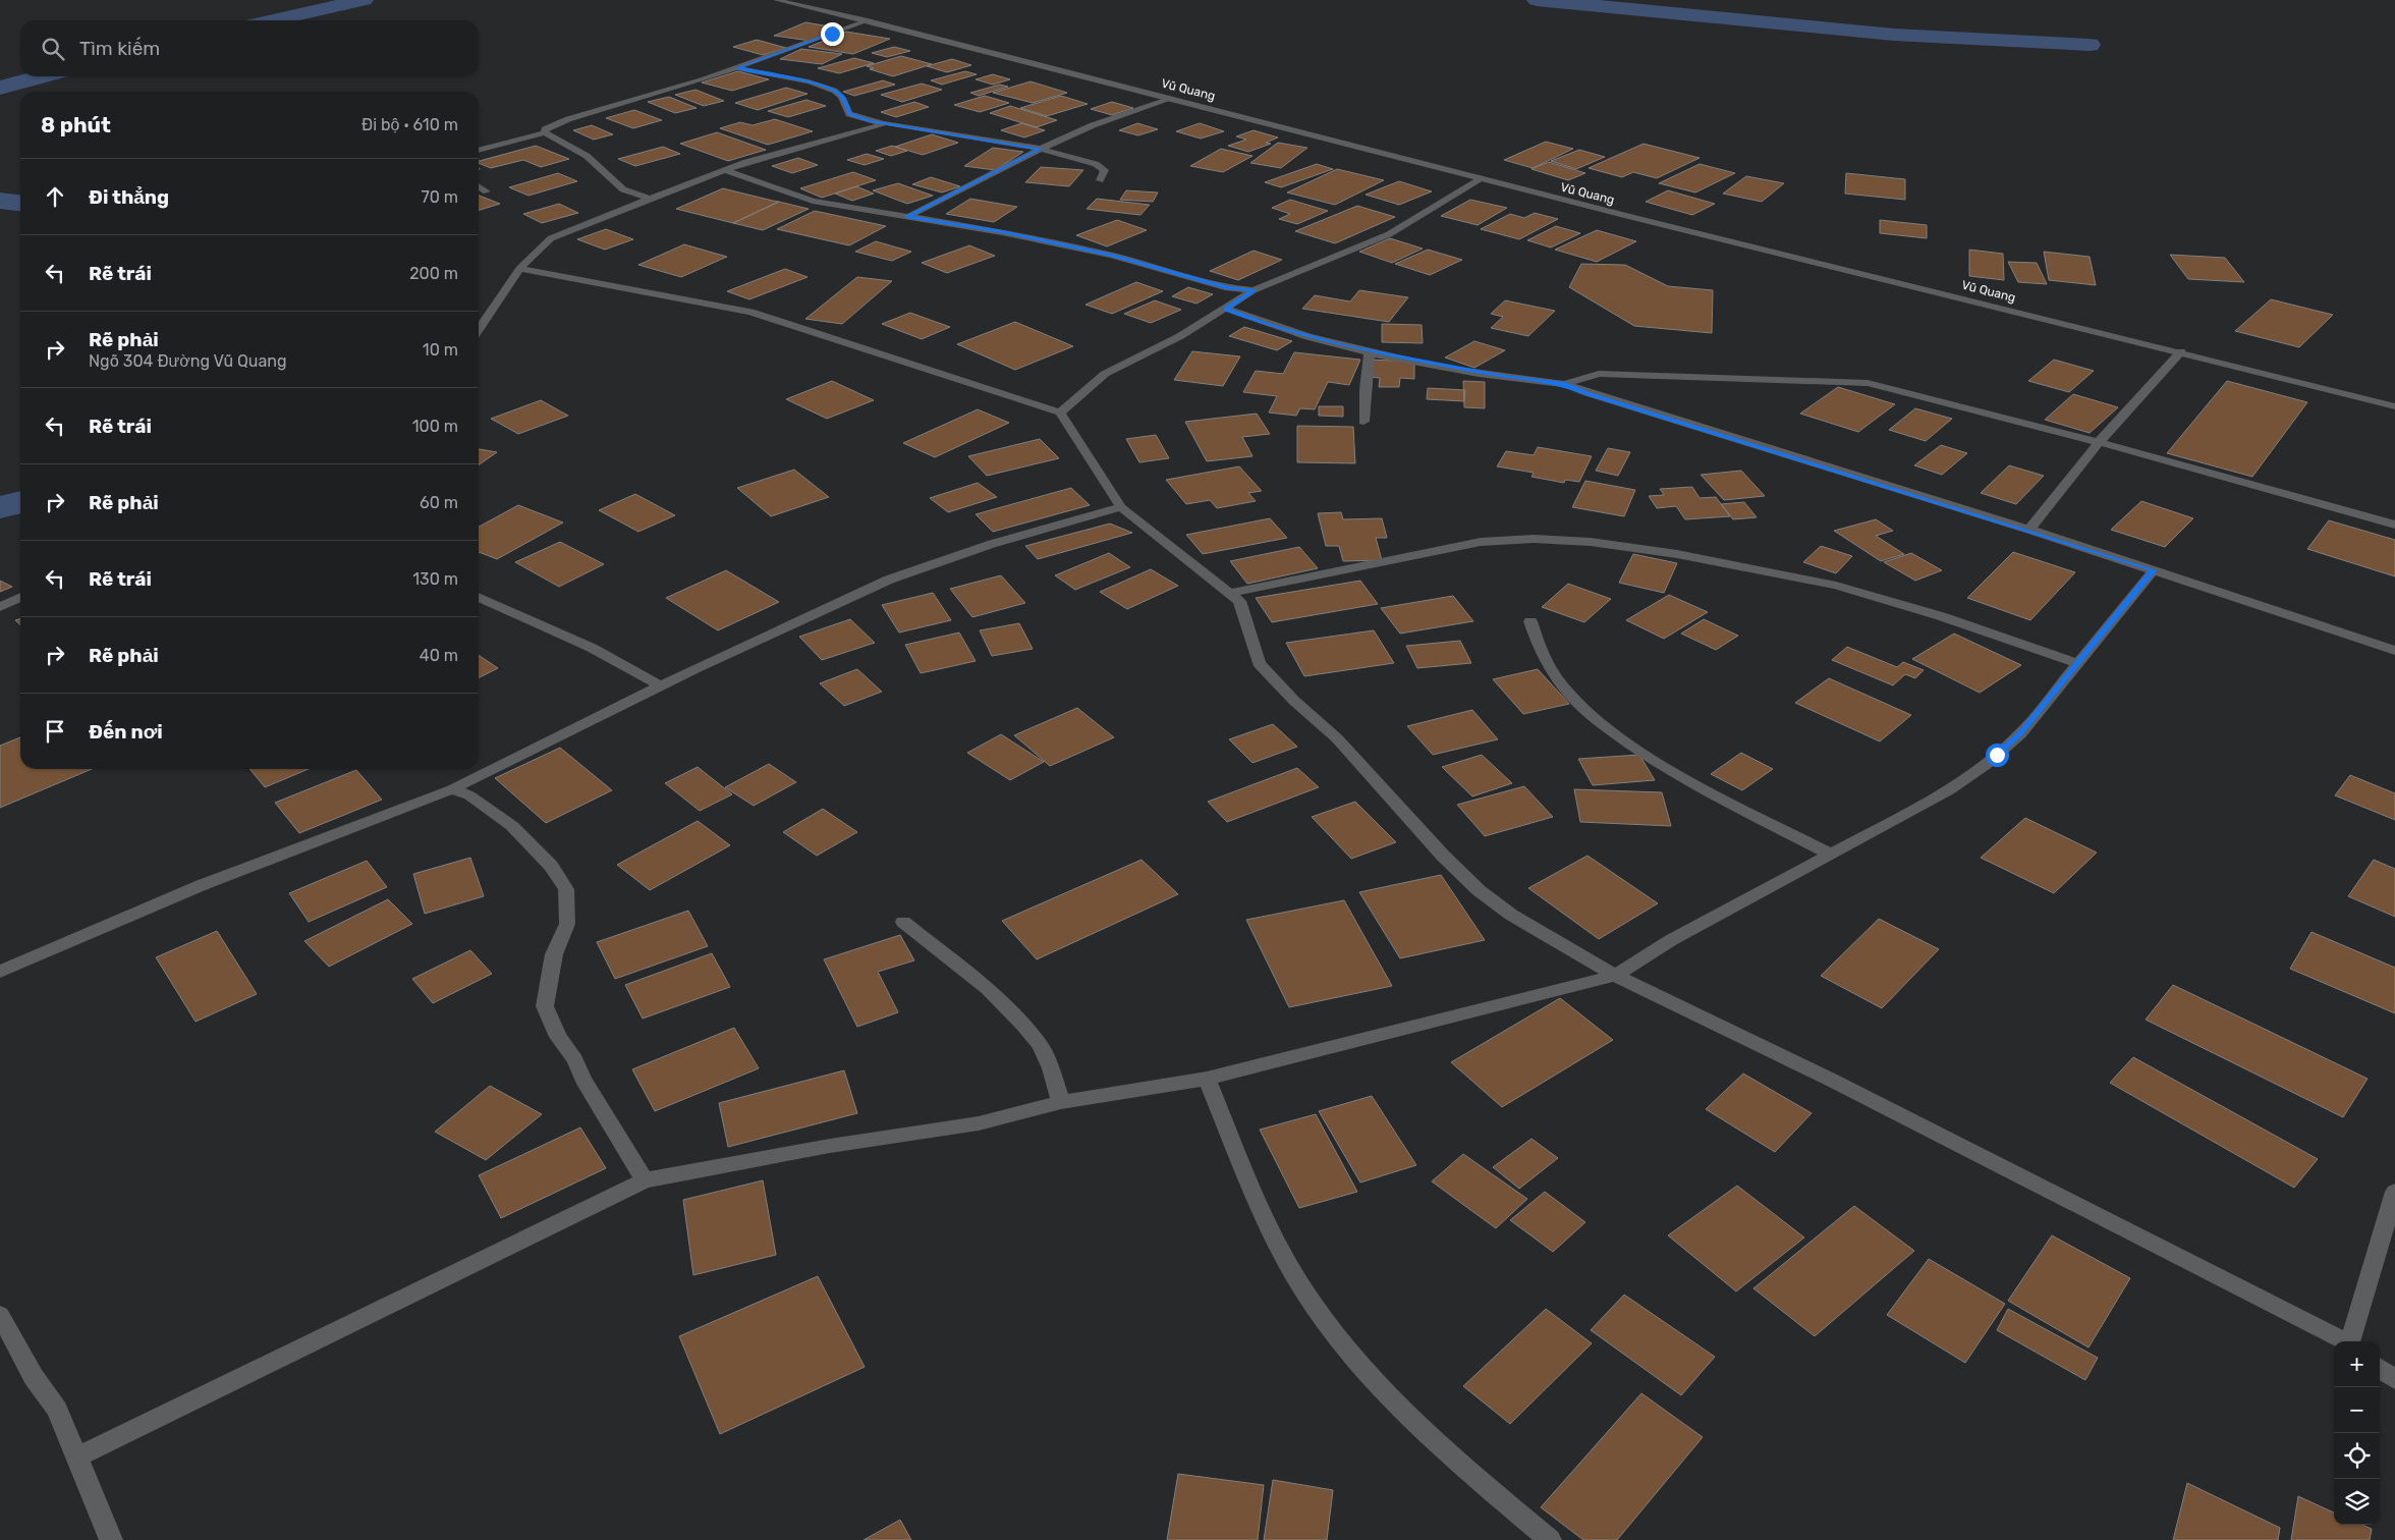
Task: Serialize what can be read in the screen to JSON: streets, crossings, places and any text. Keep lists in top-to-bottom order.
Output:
{
  "streets": {
    "street": ["Vũ Quang"]
  },
  "page": {
    "search": "Tìm kiếm",
    "heading": ["8 phút", "Đi bộ · 610 m"],
    "list": [
      ["Đi thẳng", "70 m"],
      ["Rẽ trái", "200 m"],
      ["Rẽ phải", "Ngõ 304 Đường Vũ Quang", "10 m"],
      ["Rẽ trái", "100 m"],
      ["Rẽ phải", "60 m"],
      ["Rẽ trái", "130 m"],
      ["Rẽ phải", "40 m"],
      "Đến nơi"
    ],
    "map_buttons": ["+", "−"]
  }
}
